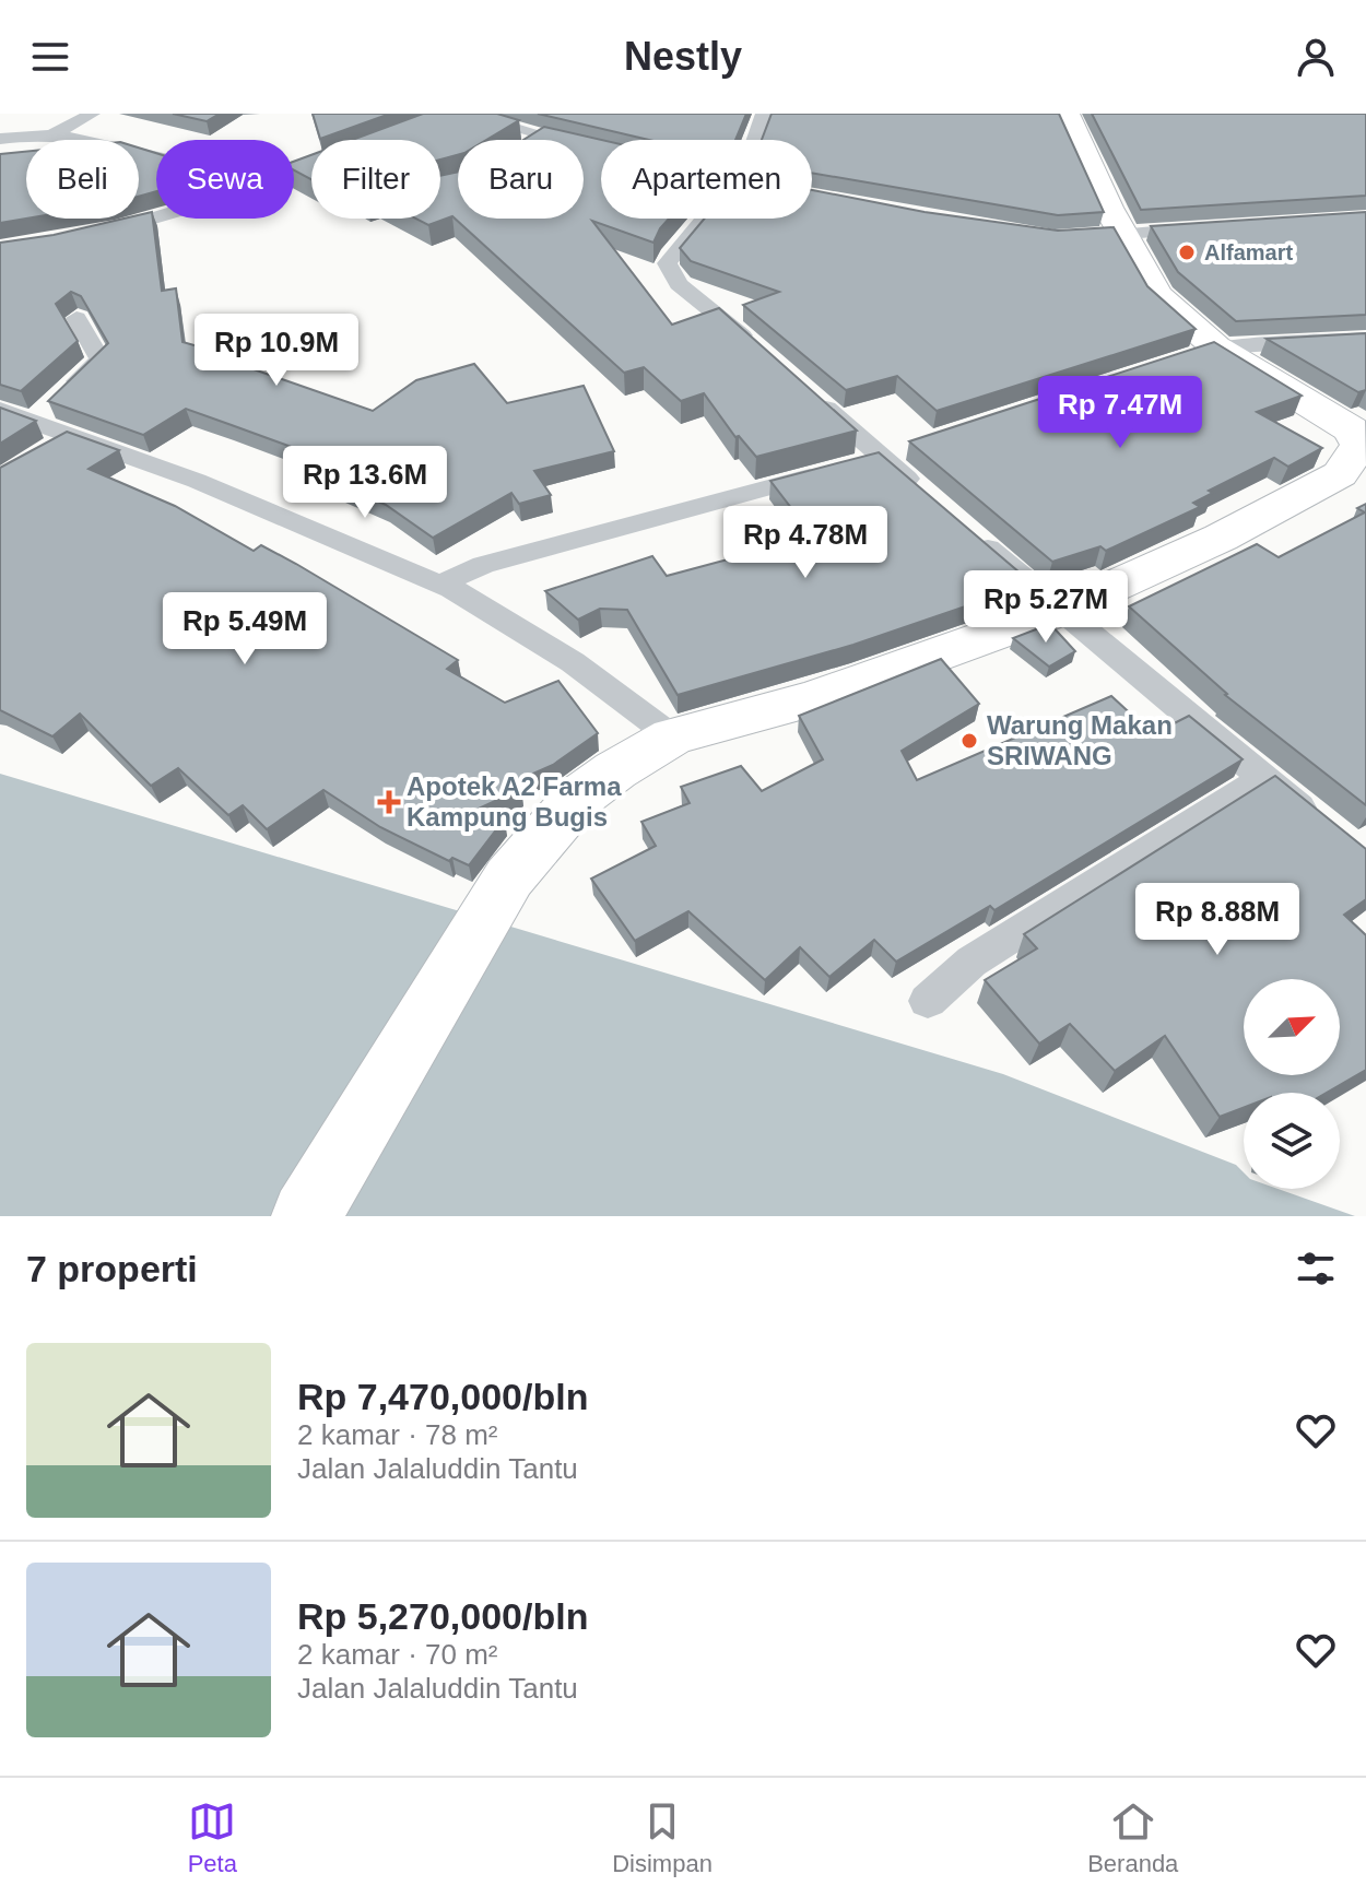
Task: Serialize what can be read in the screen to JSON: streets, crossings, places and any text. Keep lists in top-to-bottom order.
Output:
{
  "places": {
    "other": ["Alfamart", "Warung Makan SRIWANG"],
    "health": ["Apotek A2 Farma Kampung Bugis"]
  },
  "north": "top right",
  "page": {
    "header": "Nestly",
    "chip": [
      "Beli",
      "Sewa",
      "Filter",
      "Baru",
      "Apartemen"
    ],
    "price": [
      "Rp 10.9M",
      "Rp 7.47M",
      "Rp 13.6M",
      "Rp 4.78M",
      "Rp 5.27M",
      "Rp 5.49M",
      "Rp 8.88M"
    ],
    "heading": "7 properti",
    "list": [
      {
        "name": "Rp 7,470,000/bln",
        "note": "2 kamar · 78 m² · Jalan Jalaluddin Tantu"
      },
      {
        "name": "Rp 5,270,000/bln",
        "note": "2 kamar · 70 m² · Jalan Jalaluddin Tantu"
      }
    ],
    "tabs": ["Peta", "Disimpan", "Beranda"]
  }
}
